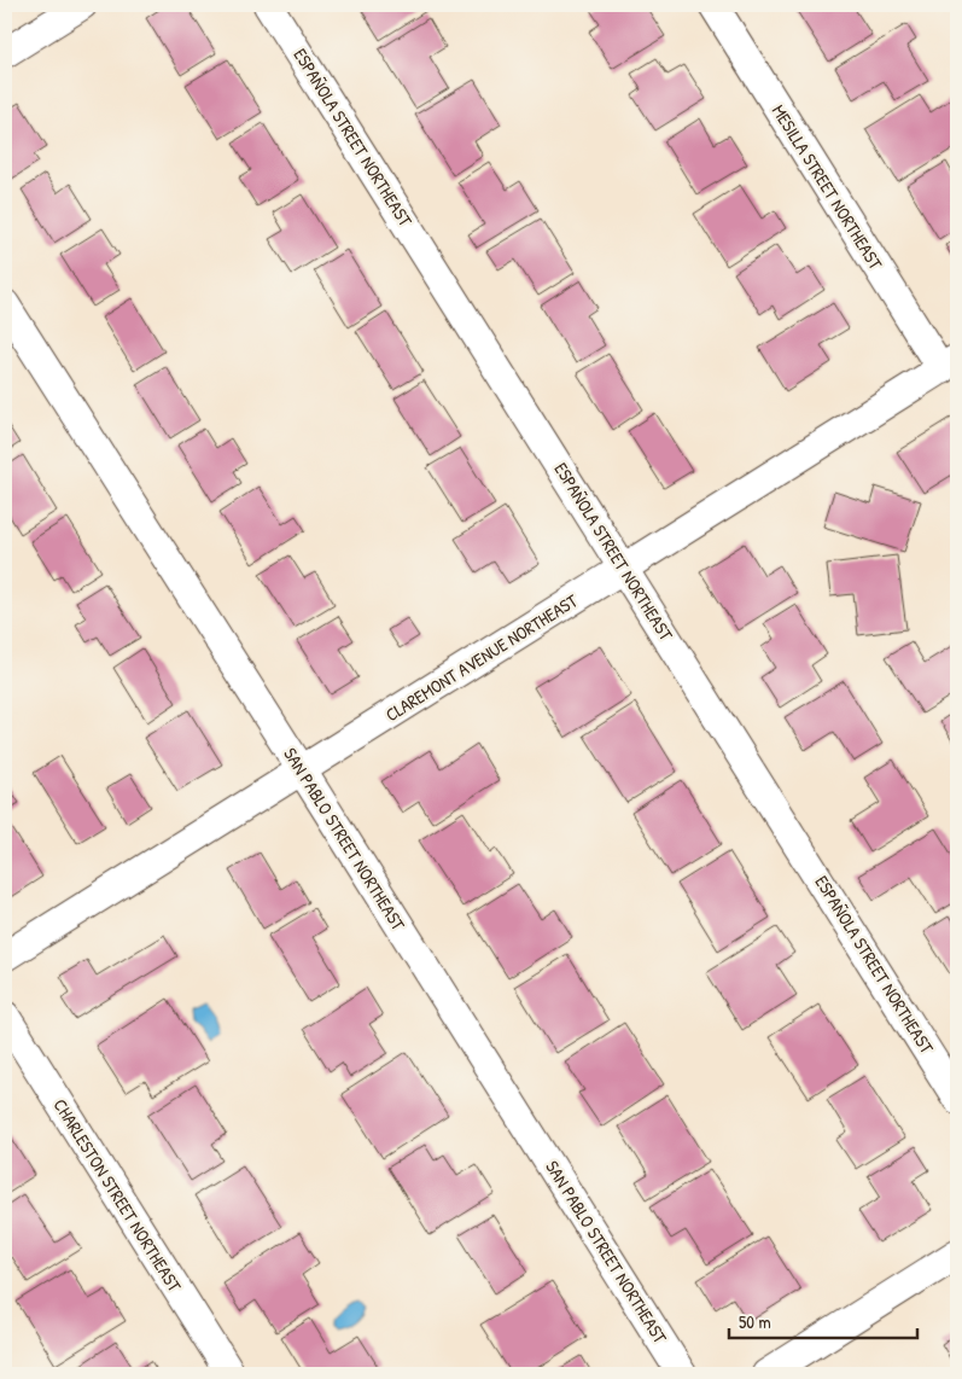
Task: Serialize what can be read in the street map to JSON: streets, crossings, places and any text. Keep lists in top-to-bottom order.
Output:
{
  "streets": {
    "street": [
      "ESPAÑOLA STREET NORTHEAST",
      "MESILLA STREET NORTHEAST",
      "CLAREMONT AVENUE NORTHEAST",
      "SAN PABLO STREET NORTHEAST",
      "CHARLESTON STREET NORTHEAST"
    ]
  },
  "crossings": [
    ["ESPAÑOLA STREET NORTHEAST", "CLAREMONT AVENUE NORTHEAST"],
    ["MESILLA STREET NORTHEAST", "CLAREMONT AVENUE NORTHEAST"],
    ["CLAREMONT AVENUE NORTHEAST", "SAN PABLO STREET NORTHEAST"]
  ],
  "scale_bar": "50 m"
}
